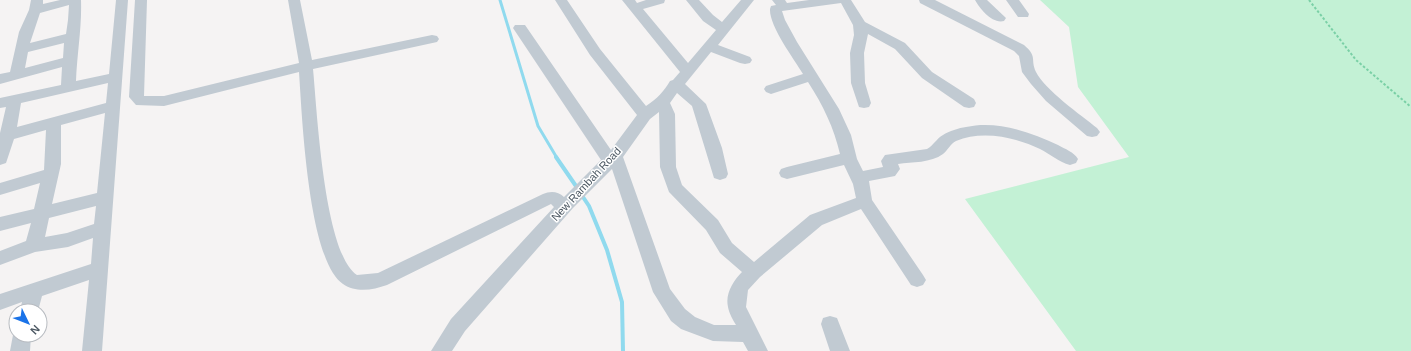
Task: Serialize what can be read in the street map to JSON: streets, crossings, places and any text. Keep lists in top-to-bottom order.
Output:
{
  "streets": {
    "street": ["New Rambah Road"]
  },
  "north": "bottom right"
}
